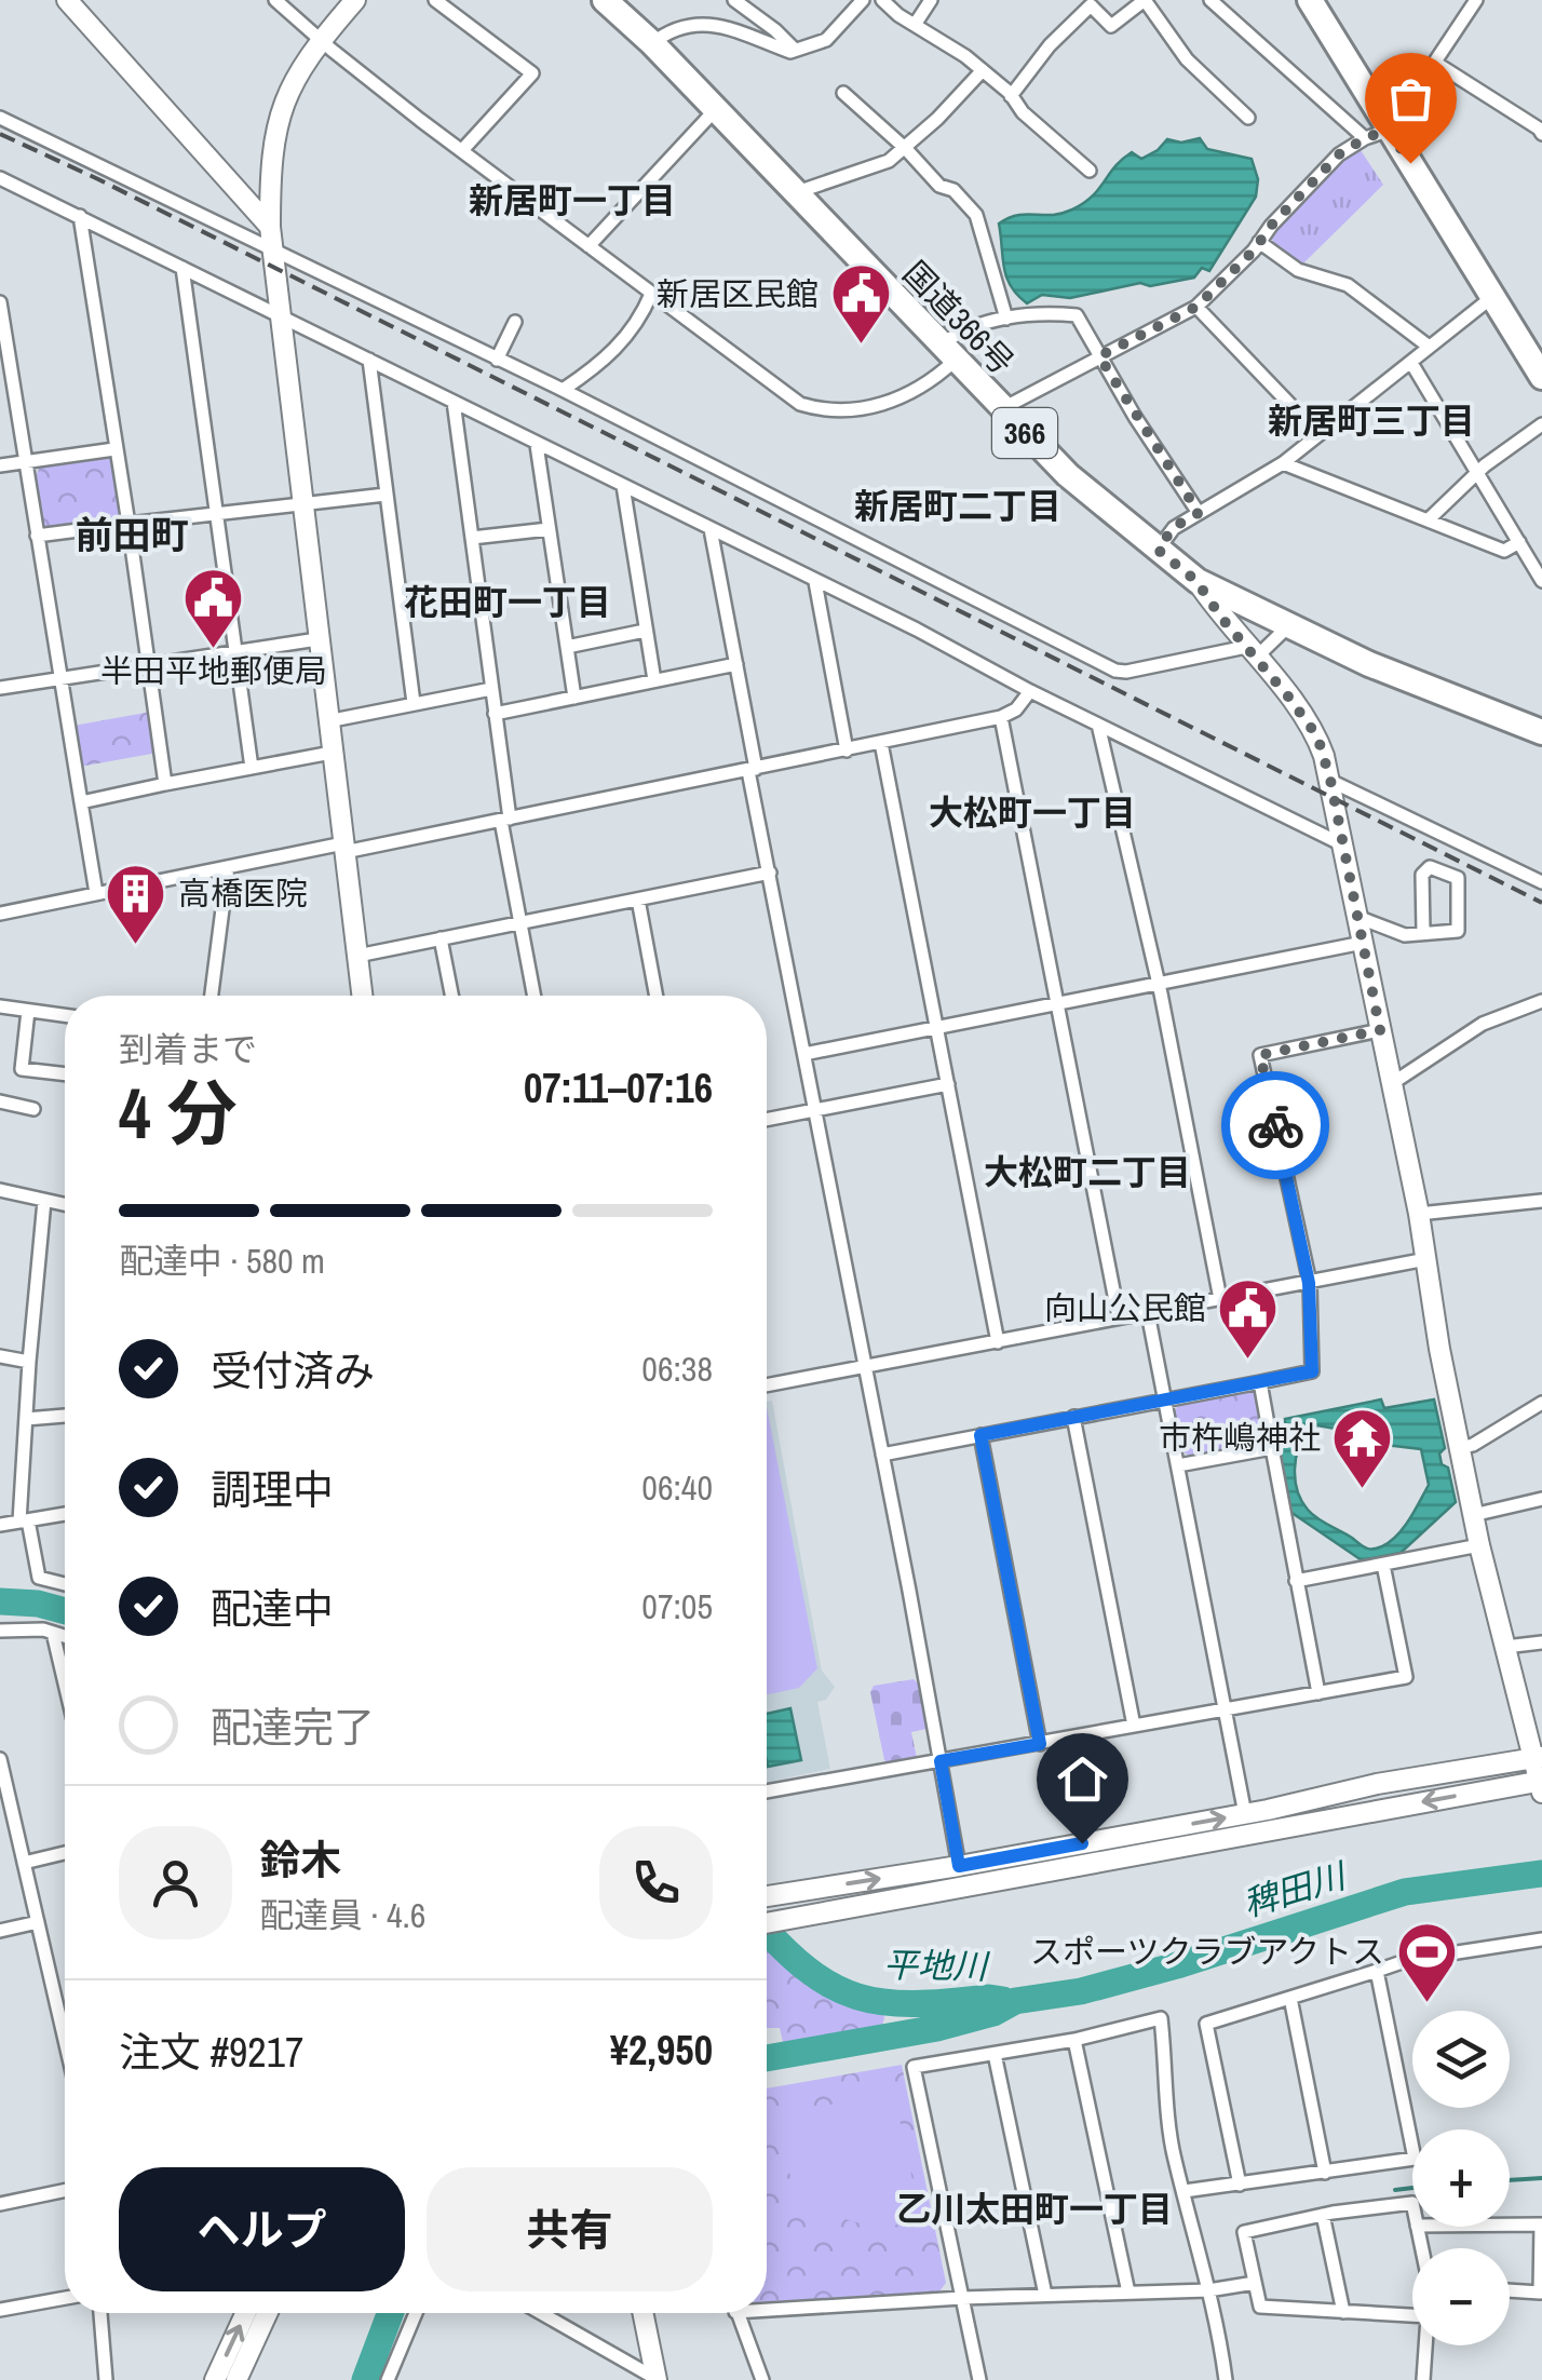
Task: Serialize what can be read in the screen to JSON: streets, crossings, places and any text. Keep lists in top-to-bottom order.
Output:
{
  "streets": {
    "highway": ["国道366号", "366"]
  },
  "districts": [
    "新居町一丁目",
    "新居町三丁目",
    "新居町二丁目",
    "前田町",
    "花田町一丁目",
    "大松町一丁目",
    "大松町二丁目",
    "乙川太田町一丁目"
  ],
  "water": ["稗田川", "平地川"],
  "places": {
    "public building": ["新居区民館", "半田平地郵便局", "向山公民館"],
    "building": ["高橋医院"],
    "temple": ["市杵嶋神社"],
    "sports": ["スポーツクラブアクトス"]
  },
  "page": {
    "heading": ["4 分", "到着まで", "07:11–07:16"],
    "panel": [
      "鈴木",
      "配達員 · 4.6",
      "注文 #9217",
      "¥2,950"
    ],
    "bar": "配達中 · 580 m",
    "list": [
      ["受付済み", "06:38"],
      ["調理中", "06:40"],
      ["配達中", "07:05"],
      "配達完了"
    ],
    "map_buttons": ["+", "−"],
    "buttons": ["ヘルプ", "共有"]
  }
}
